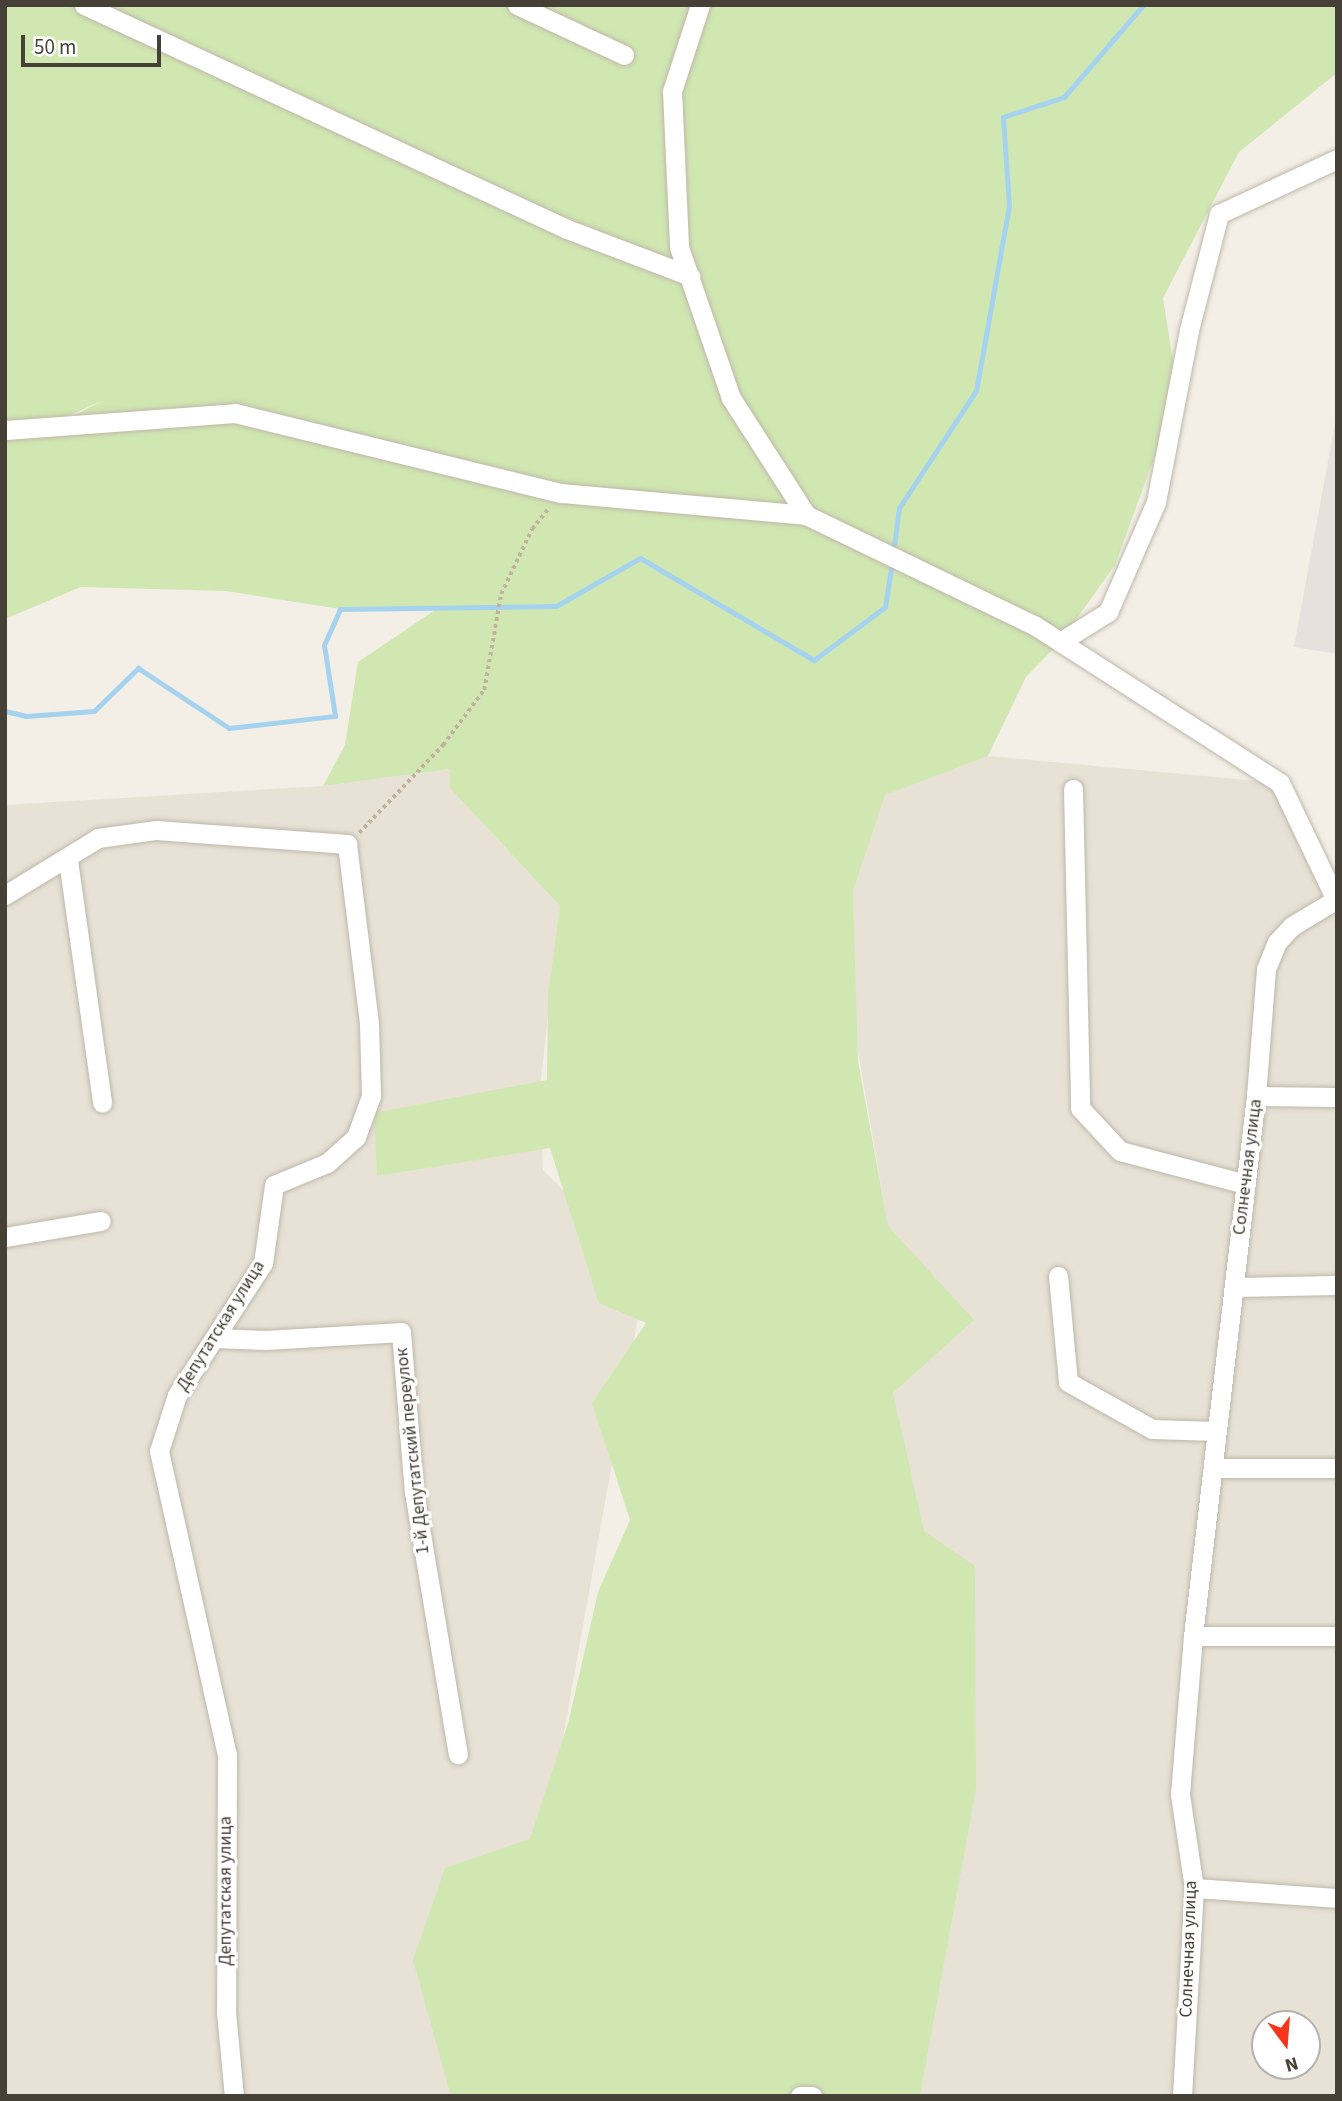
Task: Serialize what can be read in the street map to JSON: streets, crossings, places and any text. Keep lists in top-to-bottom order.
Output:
{
  "streets": {
    "street": ["Солнечная улица", "Депутатская улица", "1-й Депутатский переулок"]
  },
  "crossings": [
    ["Депутатская улица", "1-й Депутатский переулок"]
  ],
  "scale_bar": "50 m",
  "north": "bottom"
}
